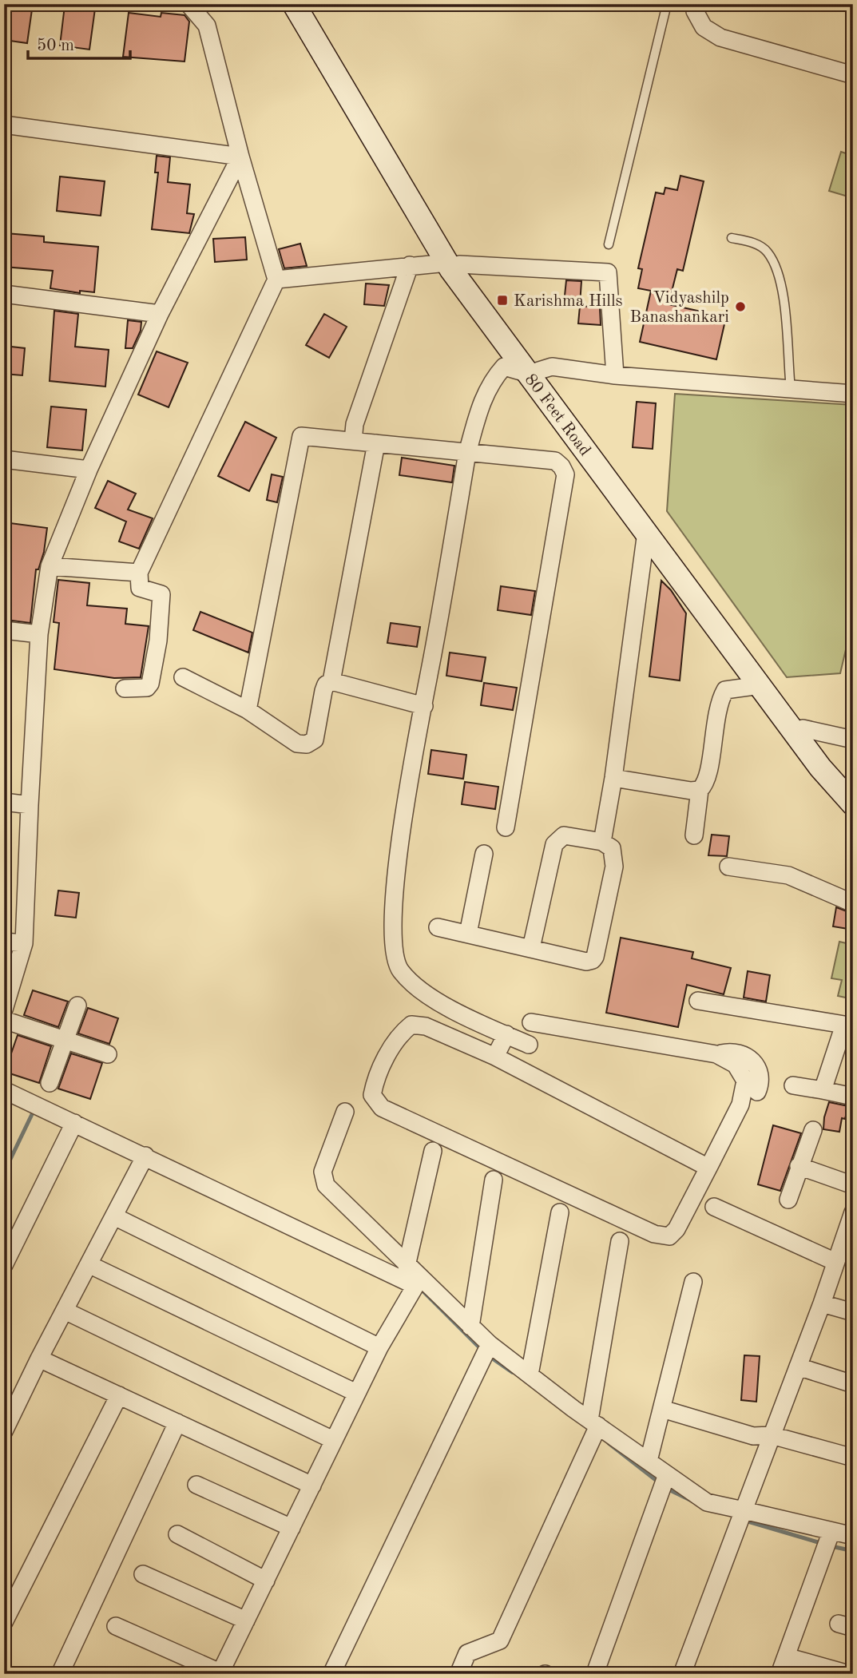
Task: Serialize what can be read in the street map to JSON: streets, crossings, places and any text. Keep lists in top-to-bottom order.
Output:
{
  "streets": {
    "main road": ["80 Feet Road"]
  },
  "places": {
    "transit": ["Karishma Hills"],
    "other": ["Vidyashilp Banashankari"]
  },
  "scale_bar": "50 m"
}
